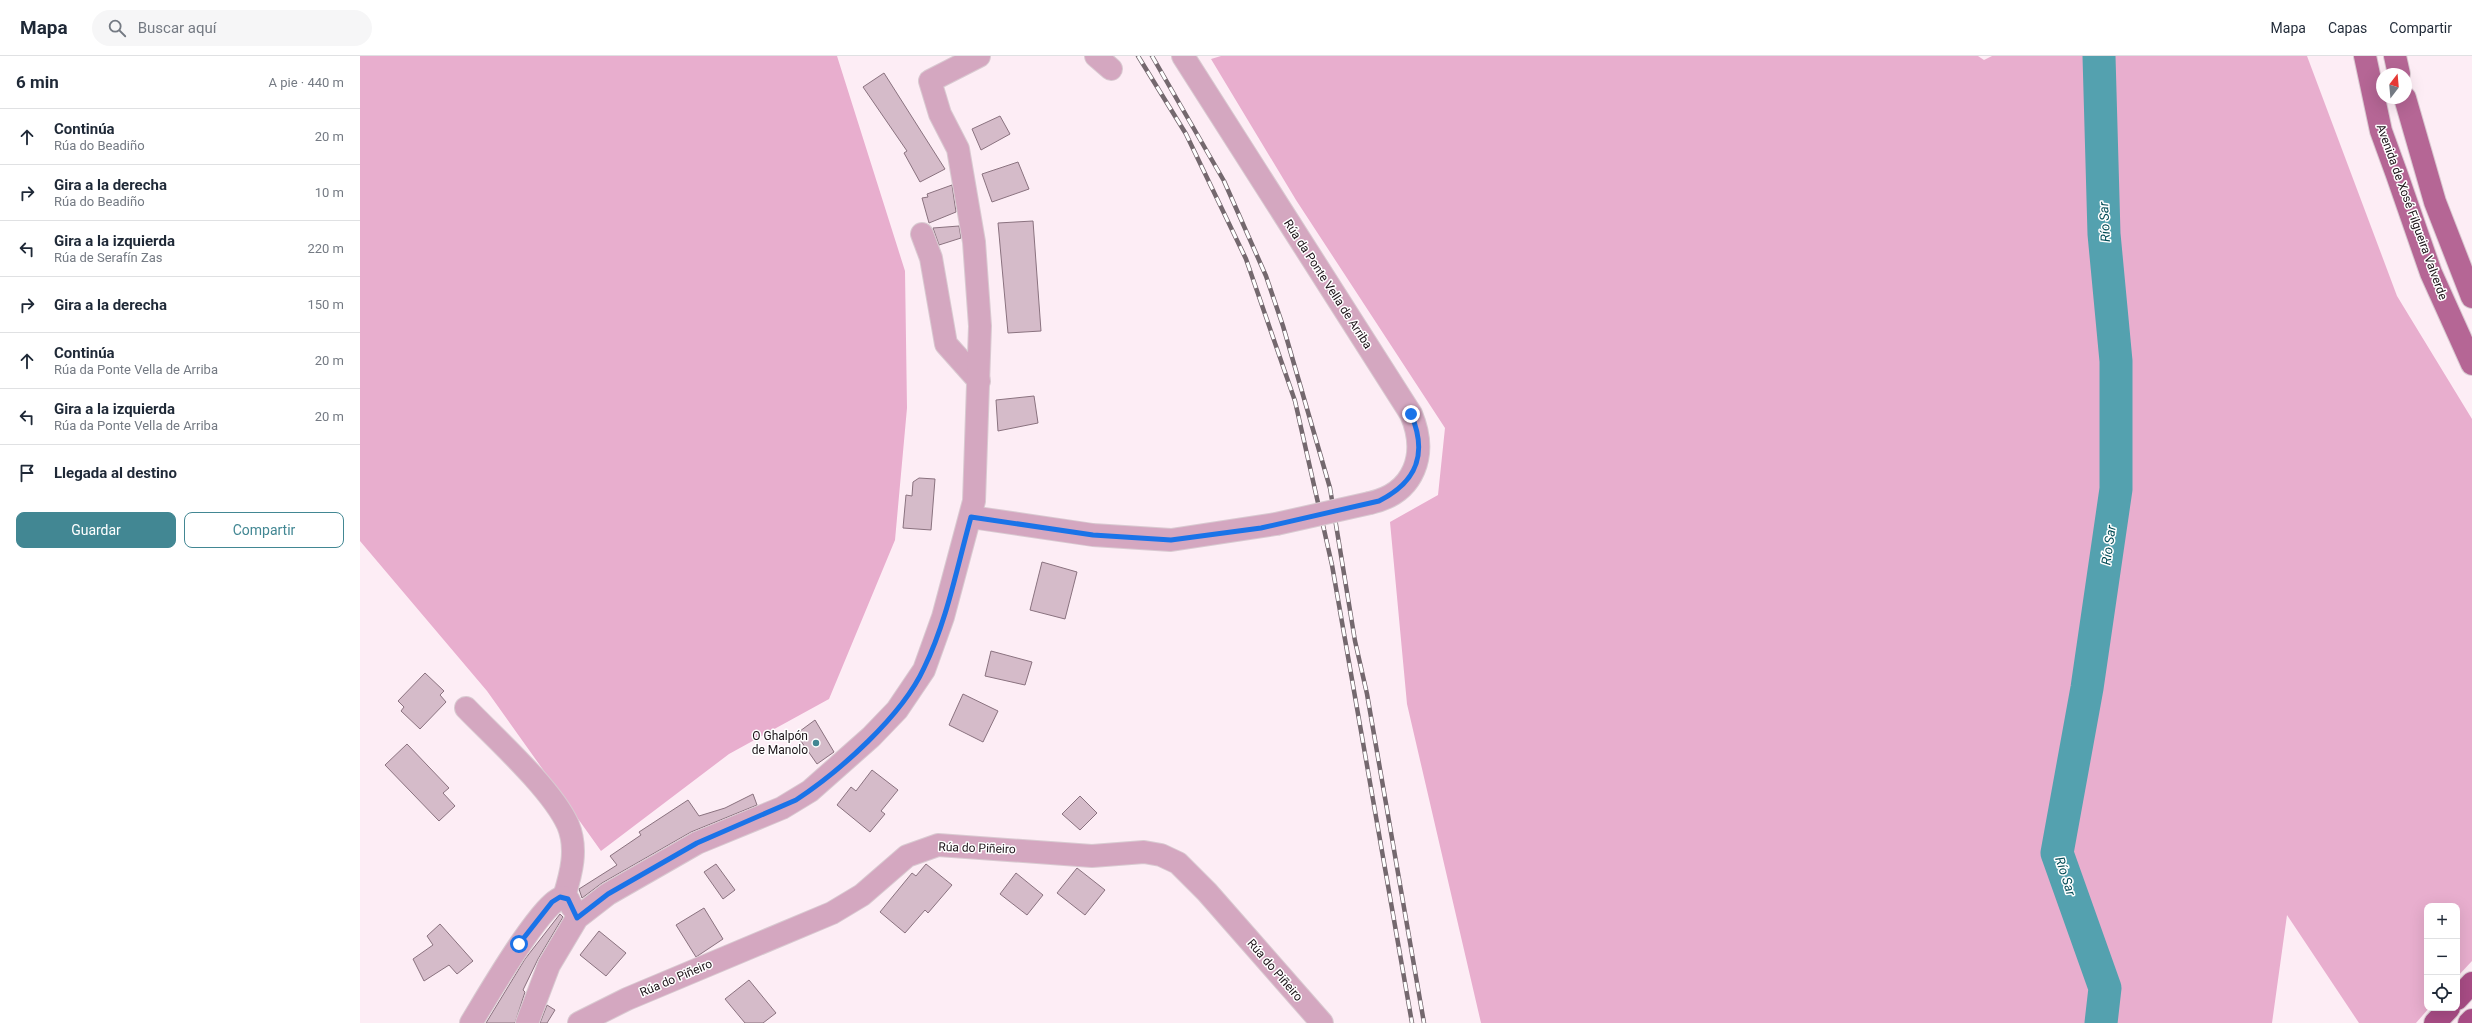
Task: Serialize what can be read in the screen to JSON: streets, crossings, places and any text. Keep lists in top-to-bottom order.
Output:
{
  "streets": {
    "main road": ["Avenida de Xosé Filgueira Valverde"],
    "street": ["Rúa da Ponte Vella de Arriba", "Rúa do Piñeiro"]
  },
  "water": ["Río Sar"],
  "places": ["O Ghalpón de Manolo"],
  "north": "top",
  "page": {
    "header": "Mapa",
    "search": "Buscar aquí",
    "nav": ["Mapa", "Capas", "Compartir"],
    "heading": ["6 min", "A pie · 440 m"],
    "list": [
      ["Continúa", "Rúa do Beadiño", "20 m"],
      ["Gira a la derecha", "Rúa do Beadiño", "10 m"],
      ["Gira a la izquierda", "Rúa de Serafín Zas", "220 m"],
      ["Gira a la derecha", "150 m"],
      ["Continúa", "Rúa da Ponte Vella de Arriba", "20 m"],
      ["Gira a la izquierda", "Rúa da Ponte Vella de Arriba", "20 m"],
      "Llegada al destino"
    ],
    "buttons": ["Guardar", "Compartir"],
    "map_buttons": ["+", "−"]
  }
}
